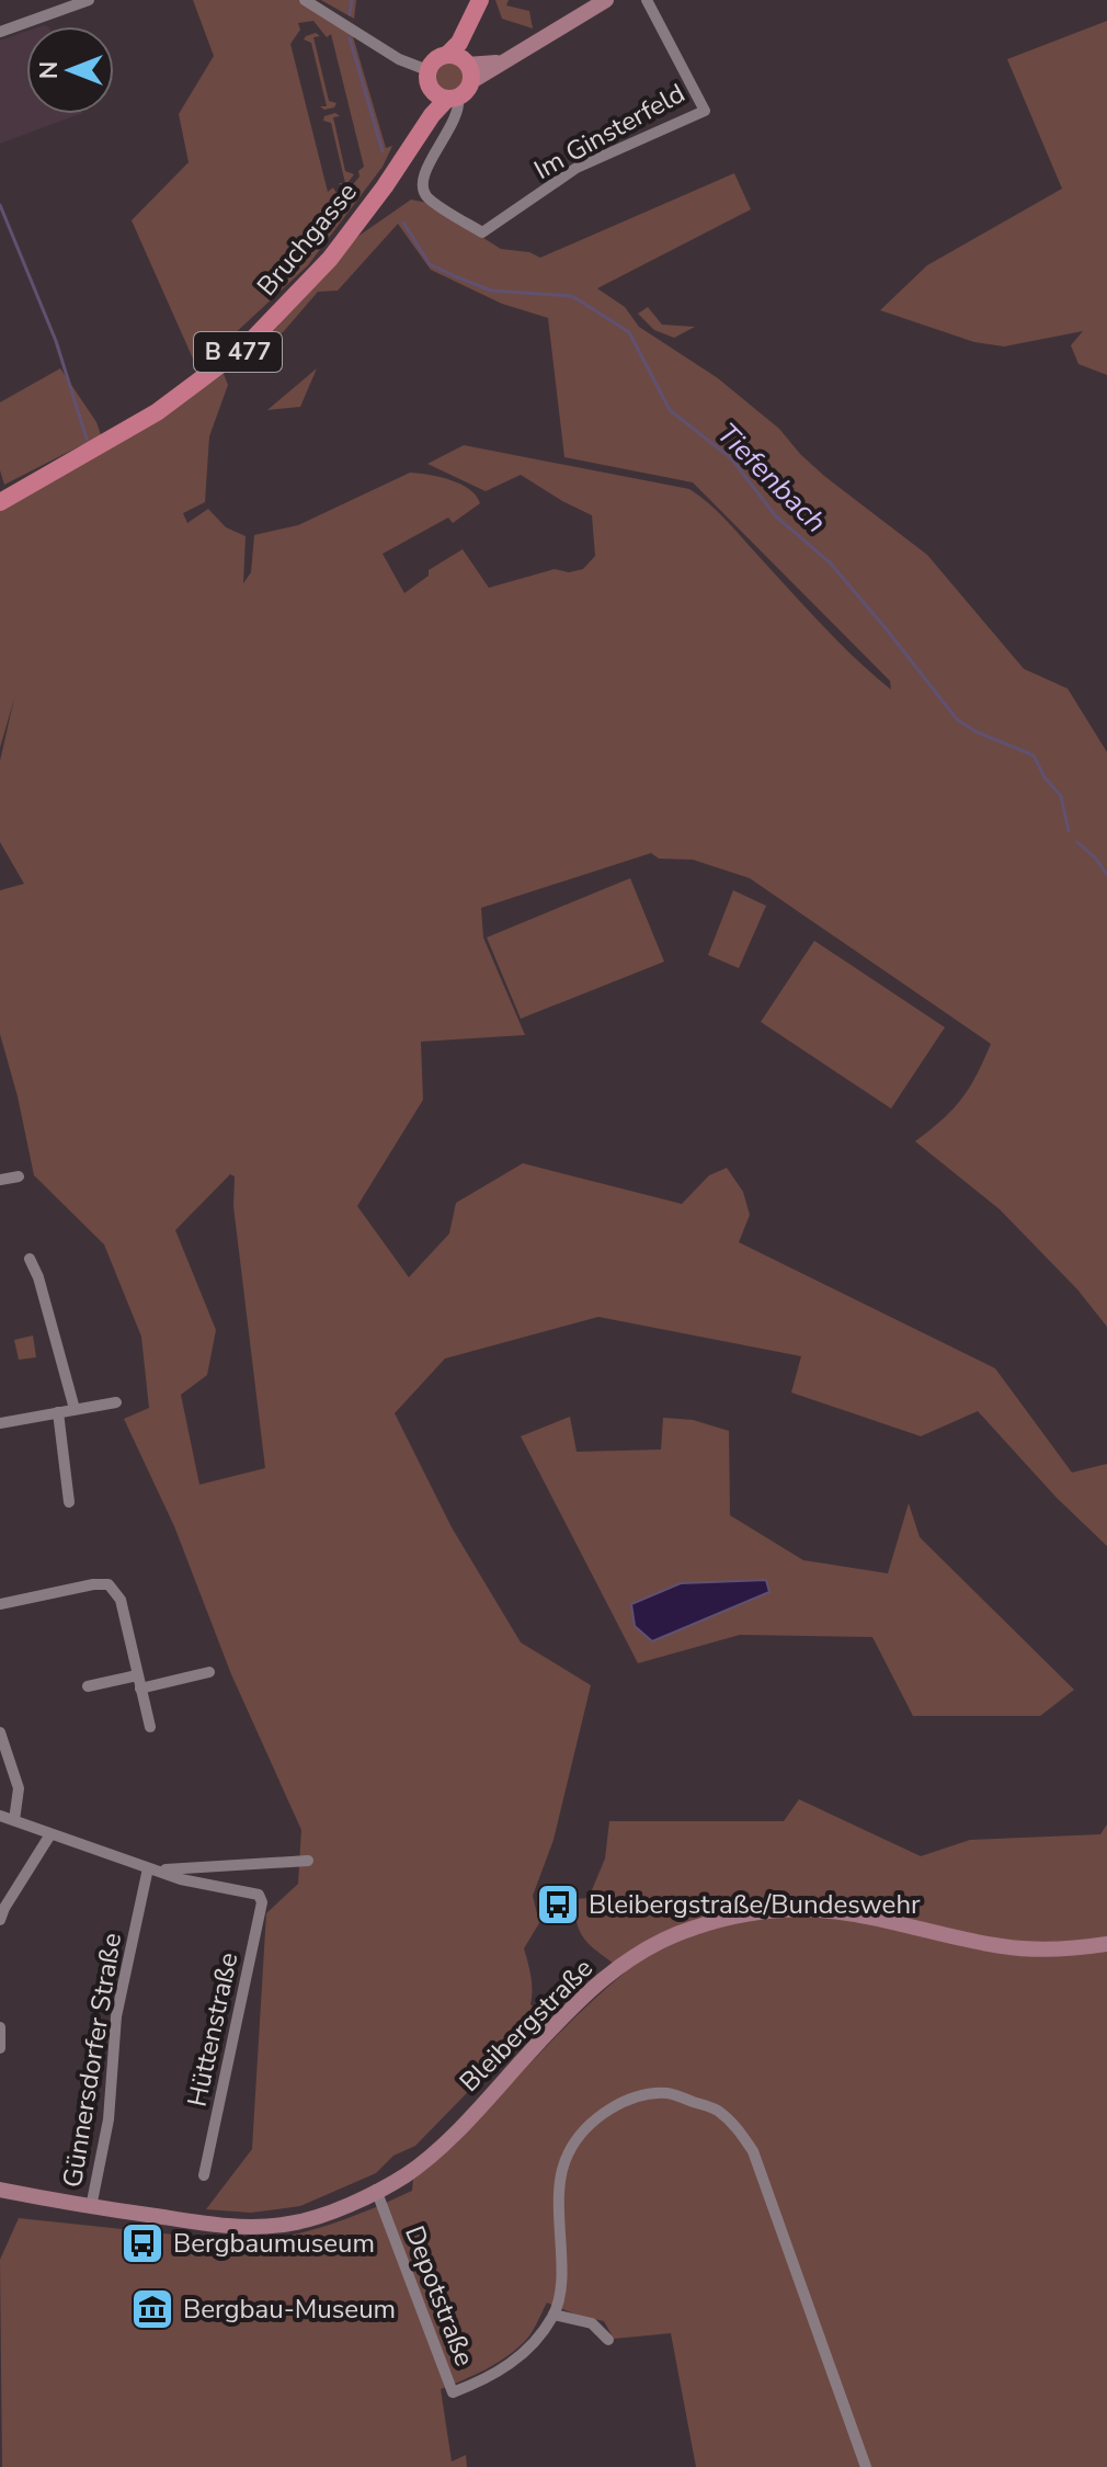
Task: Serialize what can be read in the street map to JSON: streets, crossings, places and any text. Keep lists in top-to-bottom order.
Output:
{
  "streets": {
    "main road": ["Bruchgasse", "B 477"],
    "street": [
      "Im Ginsterfeld",
      "Bleibergstraße",
      "Hüttenstraße",
      "Günnersdorfer Straße",
      "Depotstraße"
    ]
  },
  "crossings": [
    ["Im Ginsterfeld", "Bruchgasse"],
    ["Im Ginsterfeld", "B 477"],
    ["Bruchgasse", "B 477"],
    ["Bleibergstraße", "Günnersdorfer Straße"],
    ["Bleibergstraße", "Depotstraße"],
    ["Hüttenstraße", "Günnersdorfer Straße"]
  ],
  "water": ["Tiefenbach"],
  "places": {
    "bus stop": ["Bleibergstraße/Bundeswehr", "Bergbaumuseum"],
    "museum": ["Bergbau-Museum"]
  },
  "north": "left"
}
